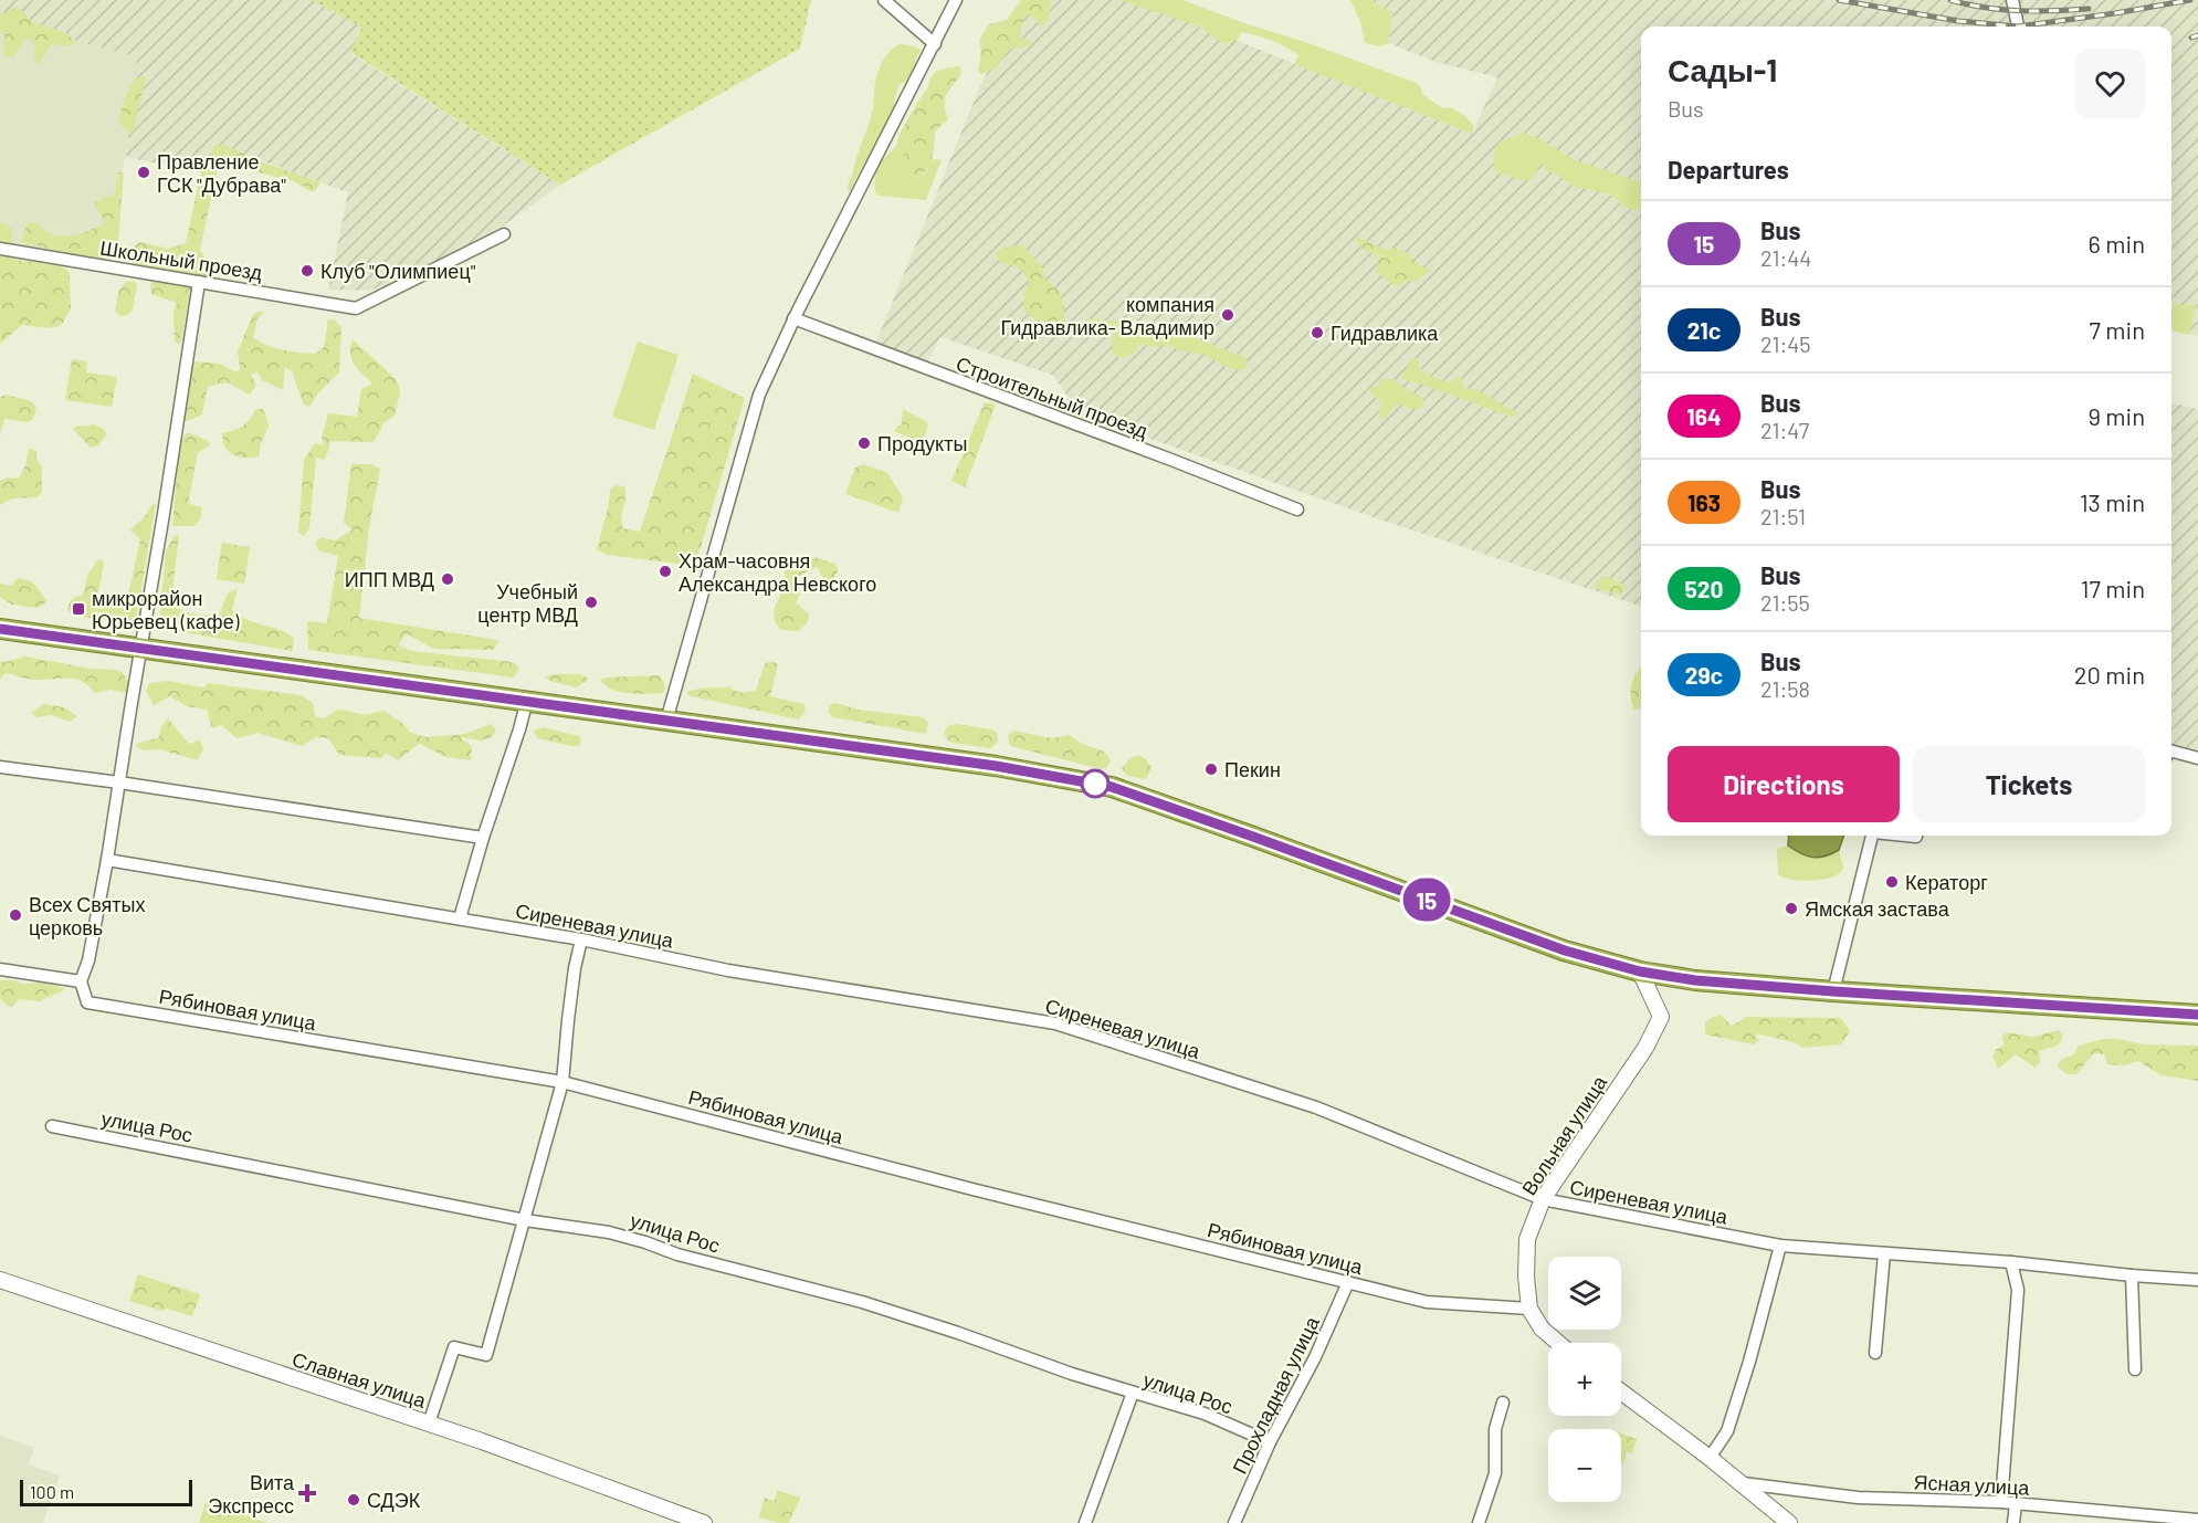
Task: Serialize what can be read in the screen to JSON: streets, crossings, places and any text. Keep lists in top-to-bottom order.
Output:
{
  "streets": {
    "street": [
      "Школьный проезд",
      "Строительный проезд",
      "Сиреневая улица",
      "Рябиновая улица",
      "улица Рос",
      "Вольная улица",
      "Славная улица",
      "Прохладная улица",
      "Ясная улица"
    ]
  },
  "crossings": [
    ["Сиреневая улица", "Вольная улица"],
    ["Рябиновая улица", "Вольная улица"],
    ["Рябиновая улица", "Прохладная улица"],
    ["улица Рос", "Прохладная улица"]
  ],
  "places": {
    "other": [
      "Правление ГСК \"Дубрава\"",
      "Клуб \"Олимпиец\"",
      "компания Гидравлика- Владимир",
      "Гидравлика",
      "Продукты",
      "Храм-часовня Александра Невского",
      "ИПП МВД",
      "Учебный центр МВД",
      "Пекин",
      "Кераторг",
      "Ямская застава",
      "Всех Святых церковь",
      "СДЭК"
    ],
    "transit": ["микрорайон Юрьевец (кафе)"],
    "health": ["Вита Экспресс"]
  },
  "lines": ["bus line 15"],
  "scale_bar": "100 m",
  "page": {
    "on_map": "15",
    "heading": [
      ["Сады-1", "Bus"],
      "Departures"
    ],
    "list": [
      {
        "mark": "15",
        "name": "Bus",
        "note": "21:44",
        "value": "6 min"
      },
      {
        "mark": "21с",
        "name": "Bus",
        "note": "21:45",
        "value": "7 min"
      },
      {
        "mark": "164",
        "name": "Bus",
        "note": "21:47",
        "value": "9 min"
      },
      {
        "mark": "163",
        "name": "Bus",
        "note": "21:51",
        "value": "13 min"
      },
      {
        "mark": "520",
        "name": "Bus",
        "note": "21:55",
        "value": "17 min"
      },
      {
        "mark": "29с",
        "name": "Bus",
        "note": "21:58",
        "value": "20 min"
      }
    ],
    "buttons": ["Directions", "Tickets"],
    "map_buttons": ["+", "−"],
    "scale": "100 m"
  }
}
